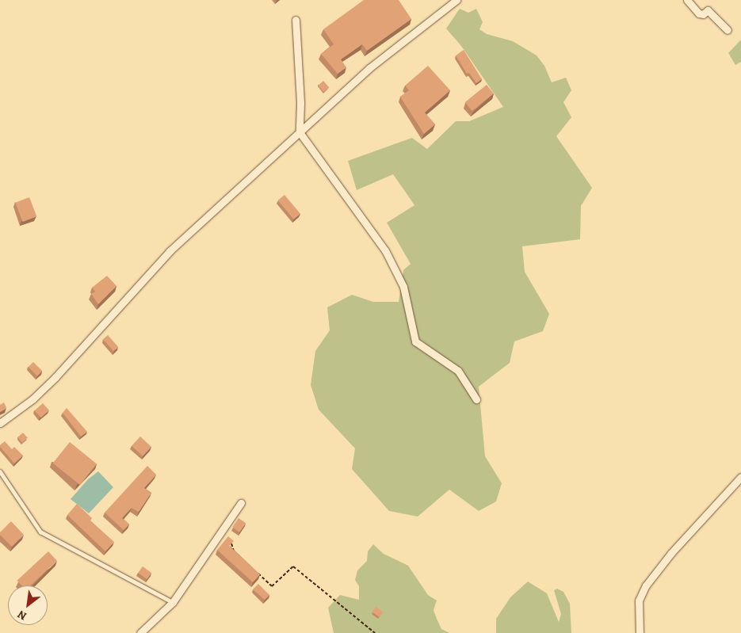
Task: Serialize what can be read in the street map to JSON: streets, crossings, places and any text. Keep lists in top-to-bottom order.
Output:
{
  "north": "bottom left"
}
